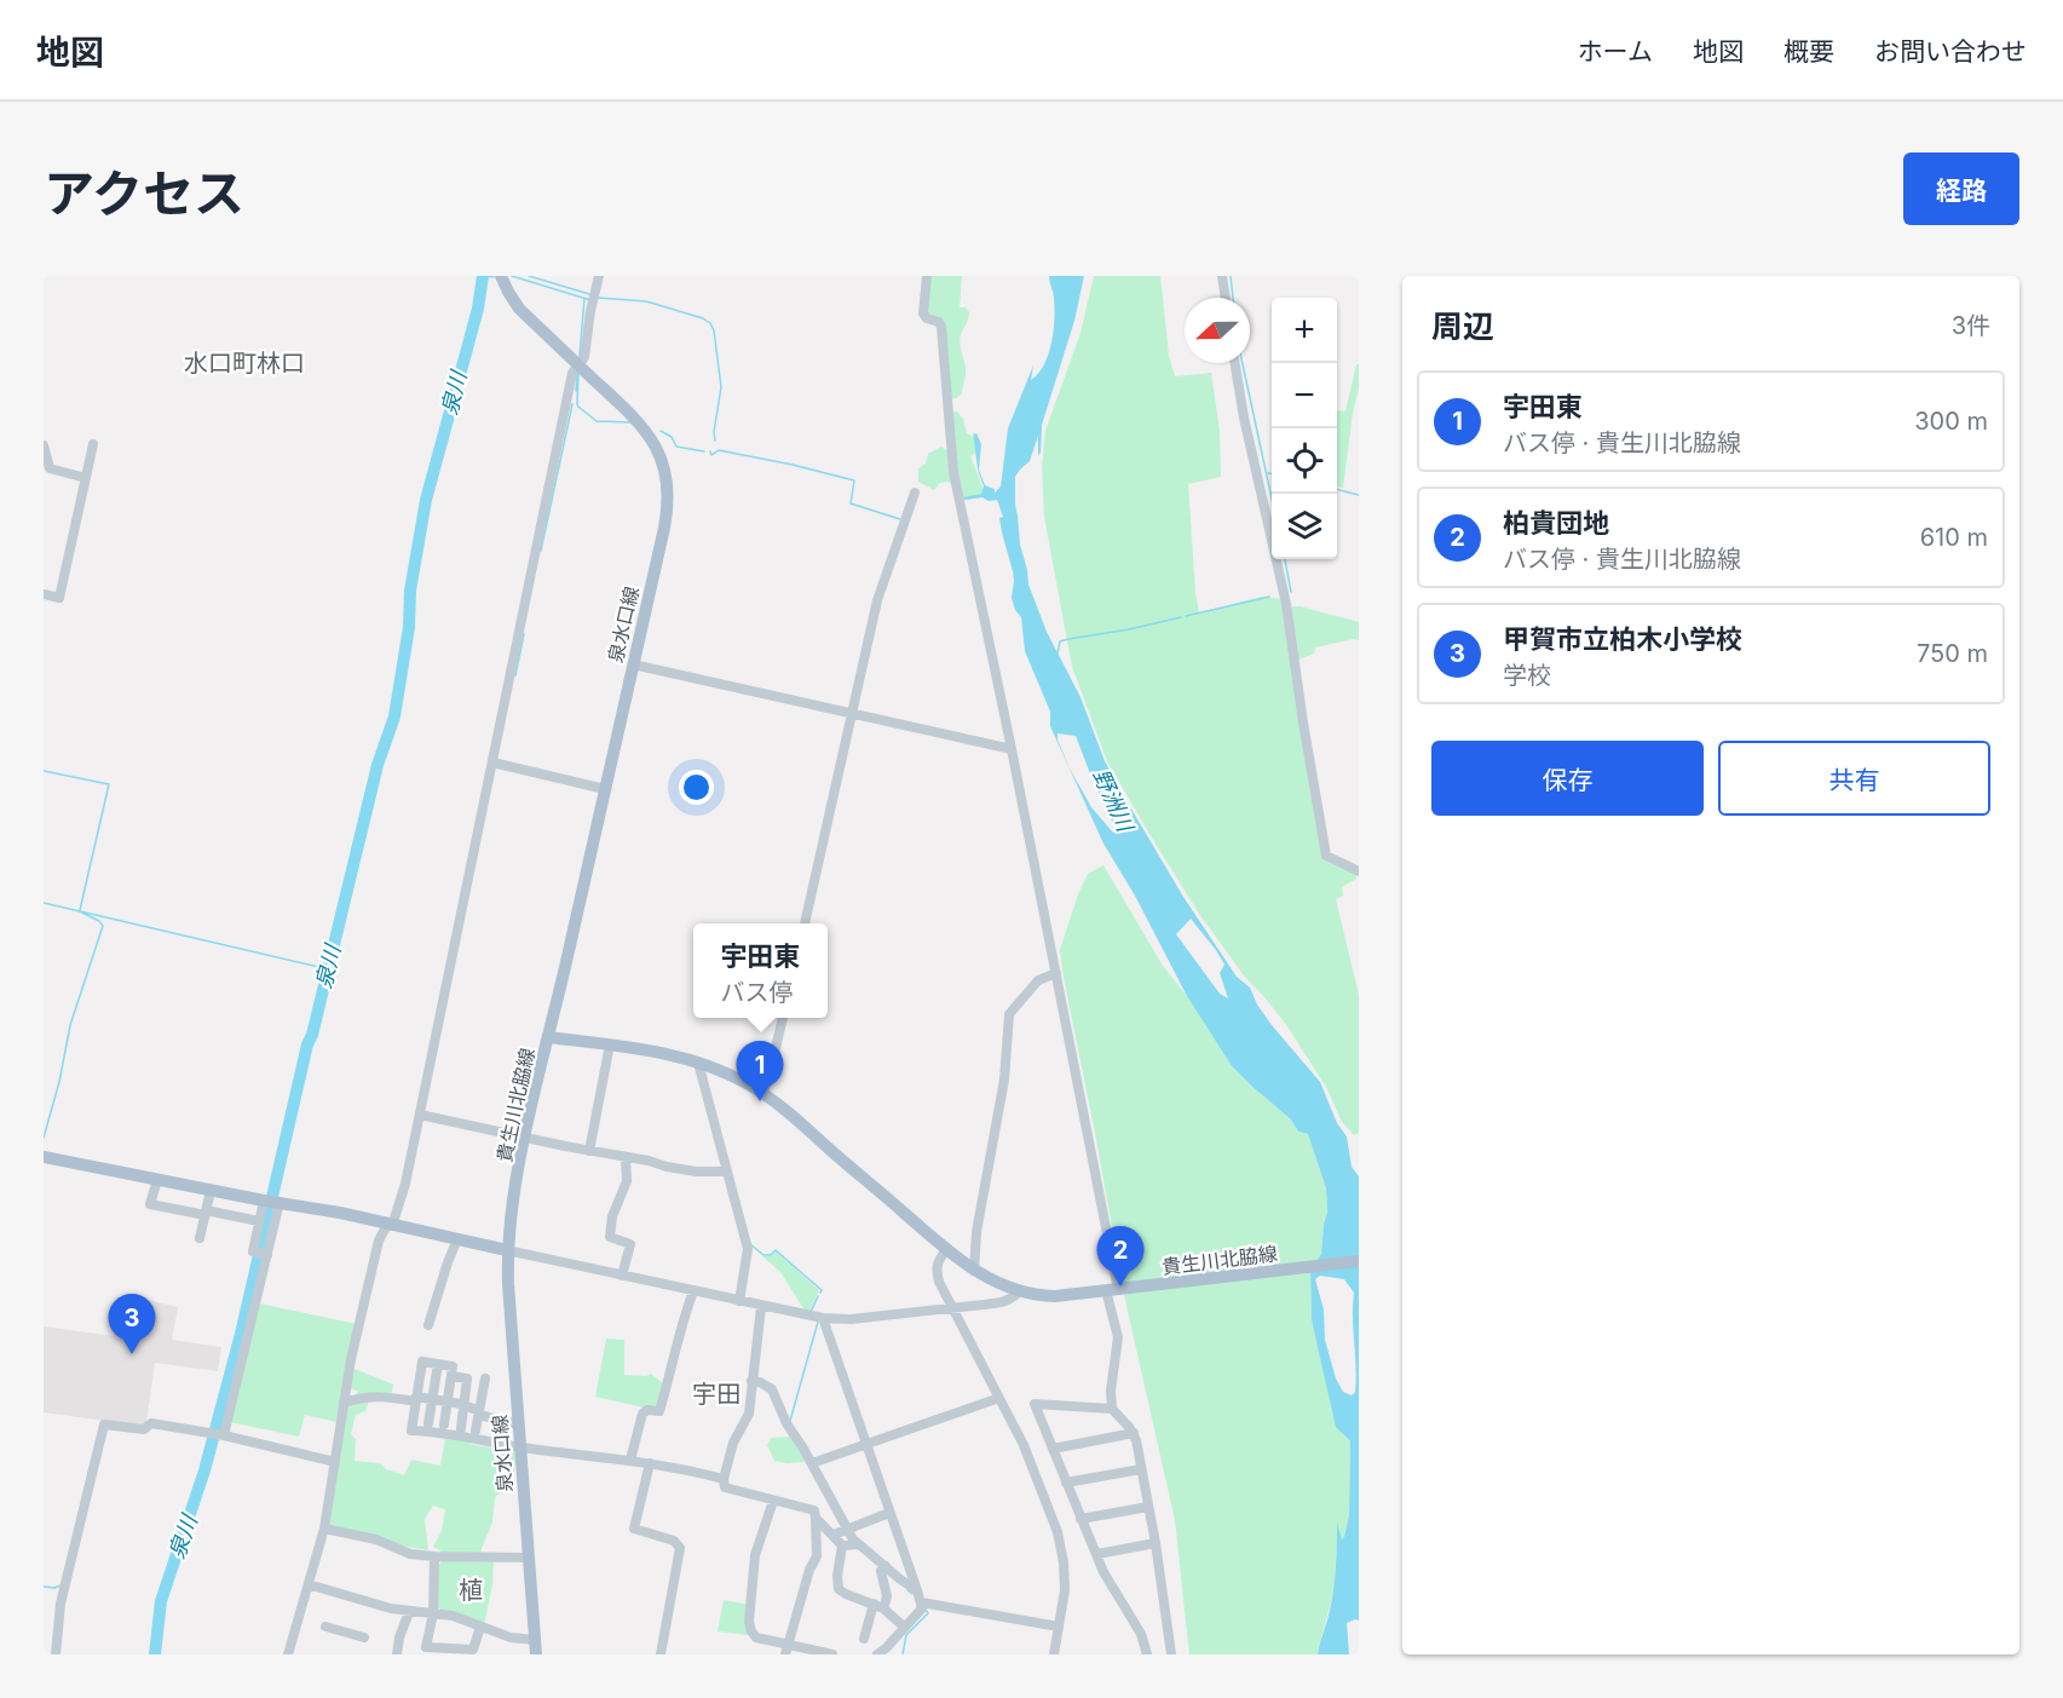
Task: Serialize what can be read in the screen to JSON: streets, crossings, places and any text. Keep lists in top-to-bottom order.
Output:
{
  "streets": {
    "main road": ["泉水口線", "貴生川北脇線"]
  },
  "crossings": [
    ["泉水口線", "貴生川北脇線"]
  ],
  "districts": ["水口町林口", "宇田", "植"],
  "water": ["泉川", "野洲川"],
  "north": "left",
  "page": {
    "header": "地図",
    "nav": [
      "ホーム",
      "地図",
      "概要",
      "お問い合わせ"
    ],
    "title": "アクセス",
    "buttons": [
      "経路",
      ["保存", "共有"]
    ],
    "heading": ["周辺", "3件"],
    "map_buttons": ["+", "−"],
    "list": [
      {
        "mark": "1",
        "name": "宇田東",
        "note": "バス停 · 貴生川北脇線",
        "value": "300 m"
      },
      {
        "mark": "2",
        "name": "柏貴団地",
        "note": "バス停 · 貴生川北脇線",
        "value": "610 m"
      },
      {
        "mark": "3",
        "name": "甲賀市立柏木小学校",
        "note": "学校",
        "value": "750 m"
      }
    ],
    "popup": ["宇田東", "バス停"],
    "pins": ["1", "2", "3"]
  }
}
